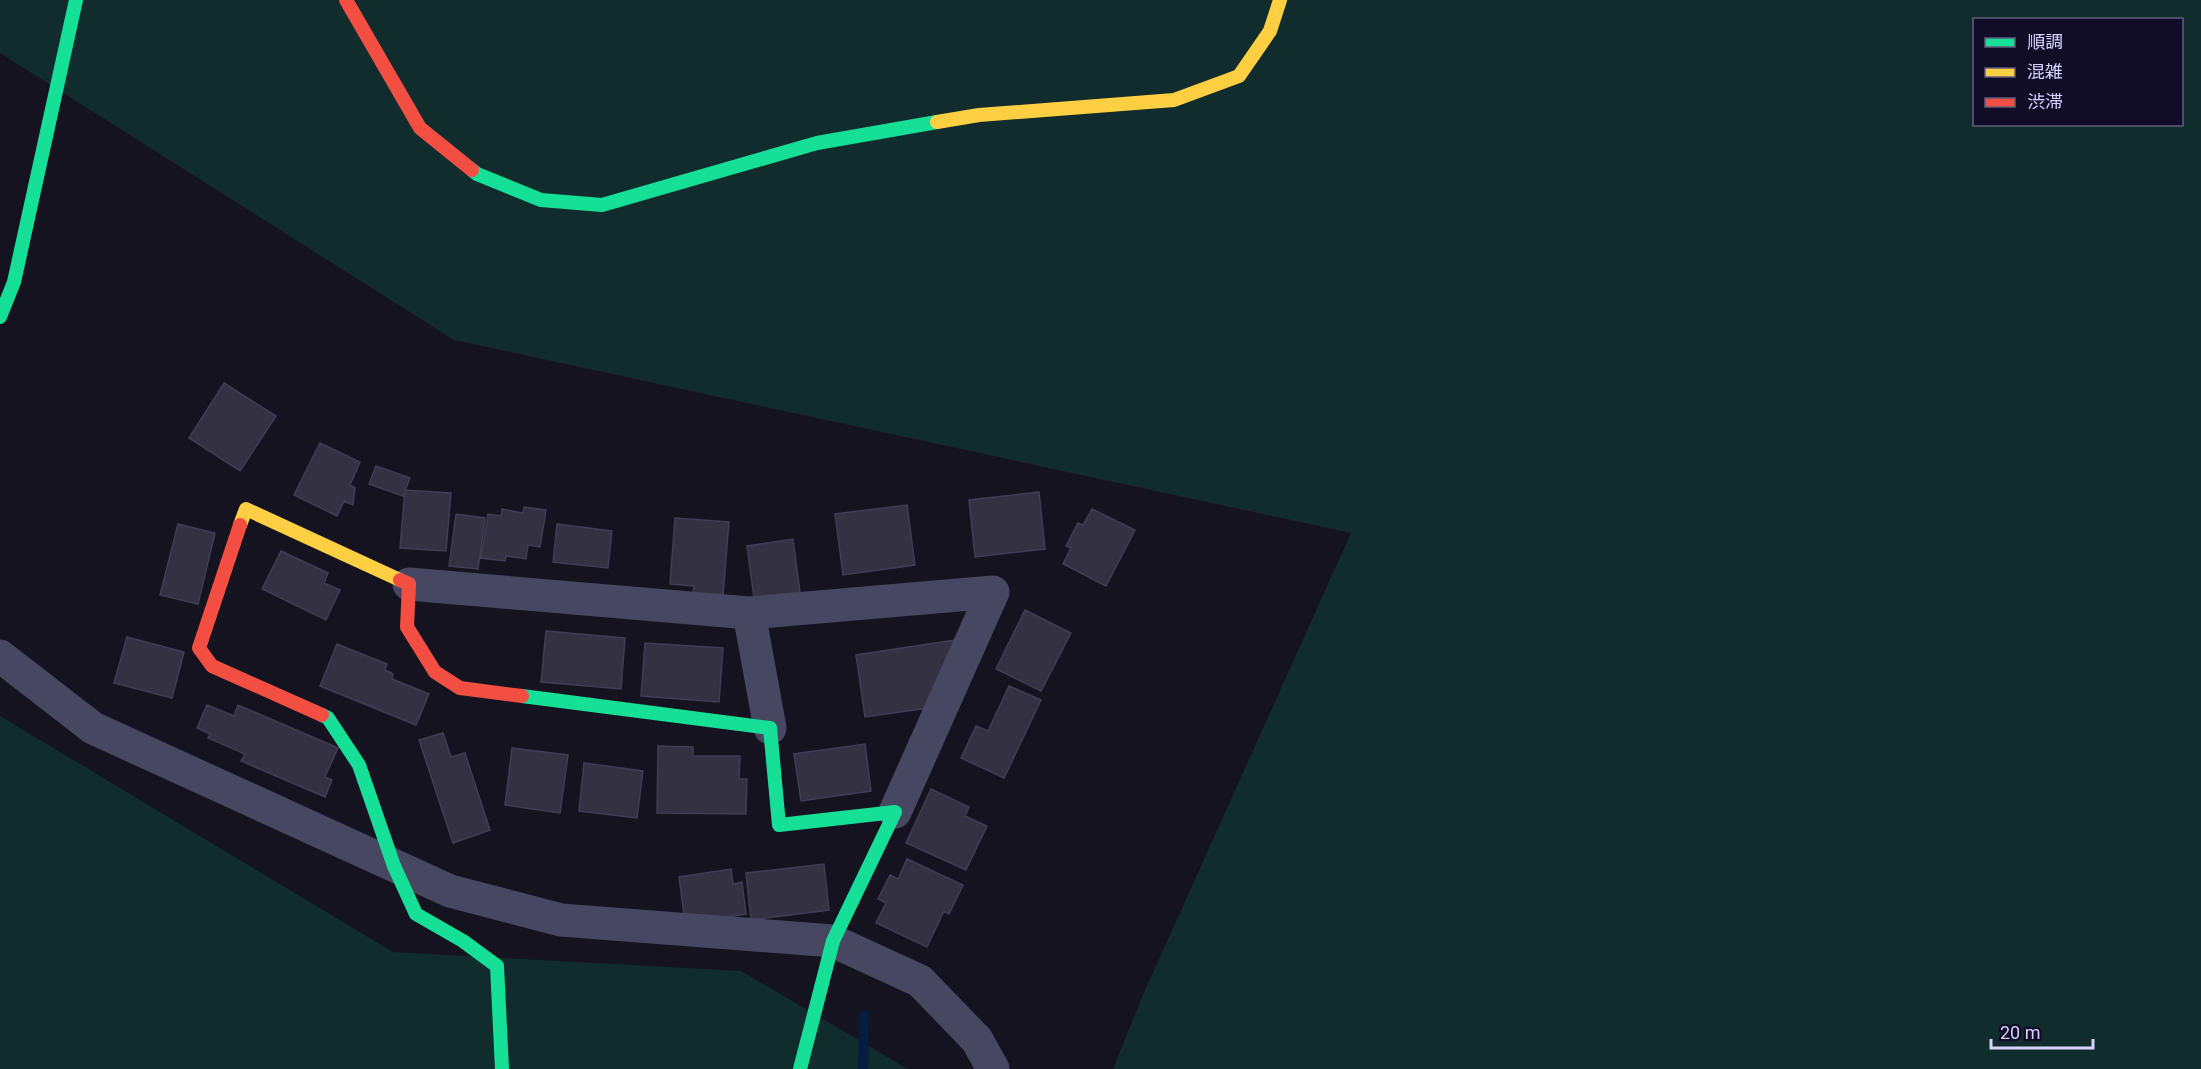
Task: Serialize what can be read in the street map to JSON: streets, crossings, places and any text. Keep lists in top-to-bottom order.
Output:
{
  "legend": ["順調", "混雑", "渋滞"],
  "scale_bar": "20 m"
}
